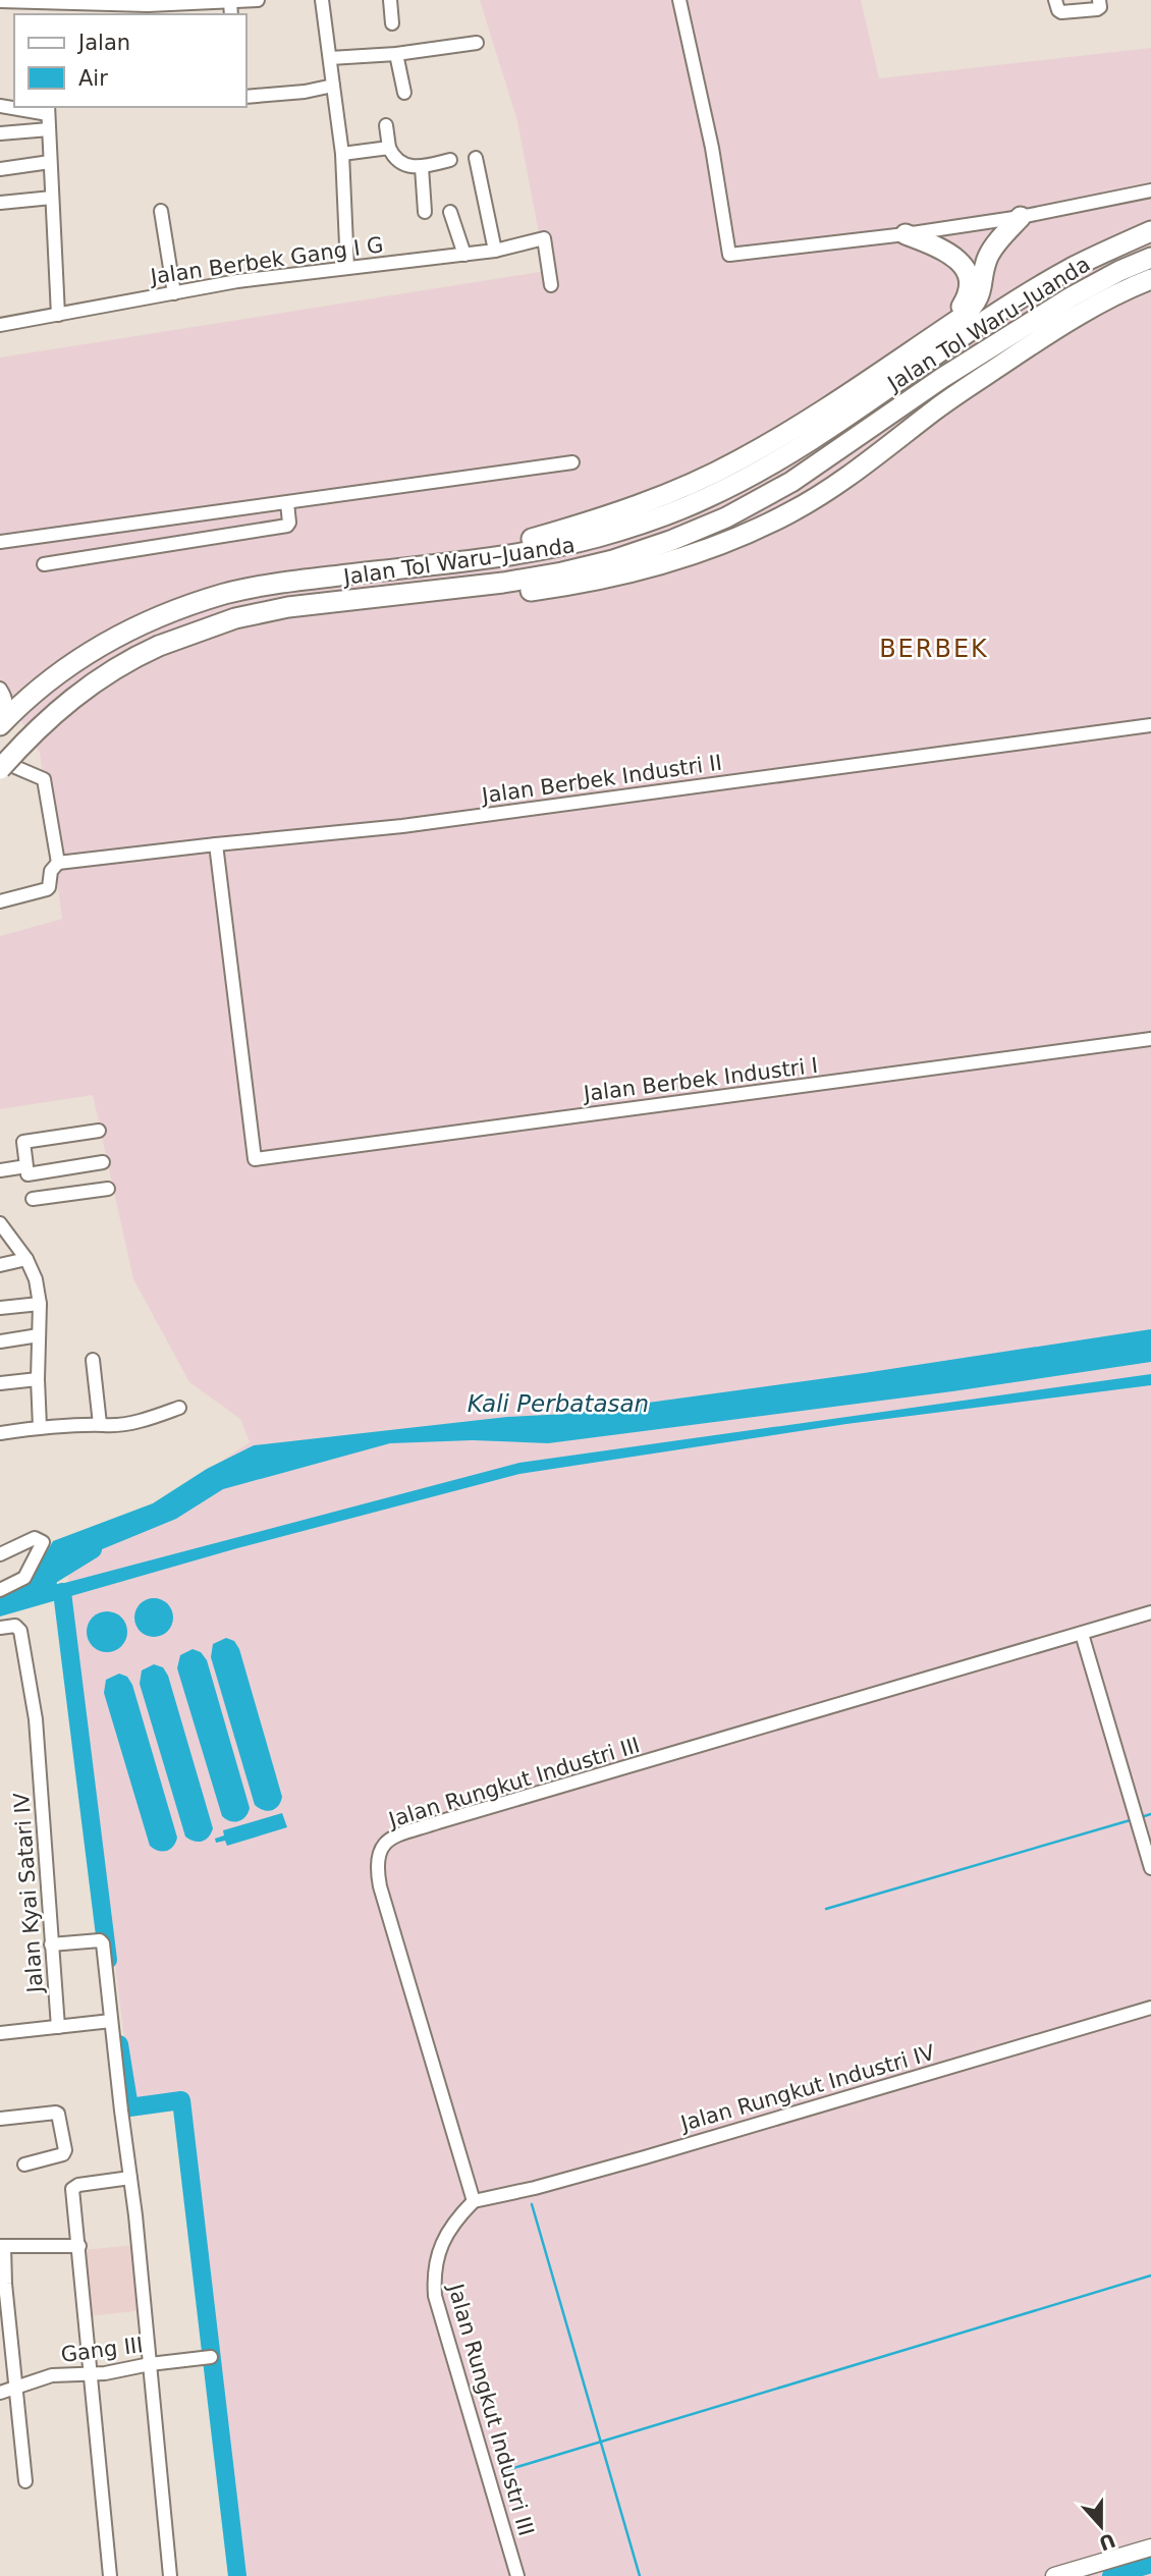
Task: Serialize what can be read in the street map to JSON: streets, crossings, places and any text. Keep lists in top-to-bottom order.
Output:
{
  "streets": {
    "highway": ["Jalan Tol Waru–Juanda"],
    "street": [
      "Jalan Berbek Gang I G",
      "Jalan Berbek Industri II",
      "Jalan Berbek Industri I",
      "Jalan Rungkut Industri III",
      "Jalan Kyai Satari IV",
      "Jalan Rungkut Industri IV",
      "Gang III"
    ]
  },
  "crossings": [
    ["Jalan Berbek Industri II", "Jalan Berbek Industri I"],
    ["Jalan Rungkut Industri III", "Jalan Rungkut Industri IV"]
  ],
  "districts": ["BERBEK"],
  "water": ["Kali Perbatasan"],
  "legend": ["Jalan", "Air"],
  "north": "bottom"
}
